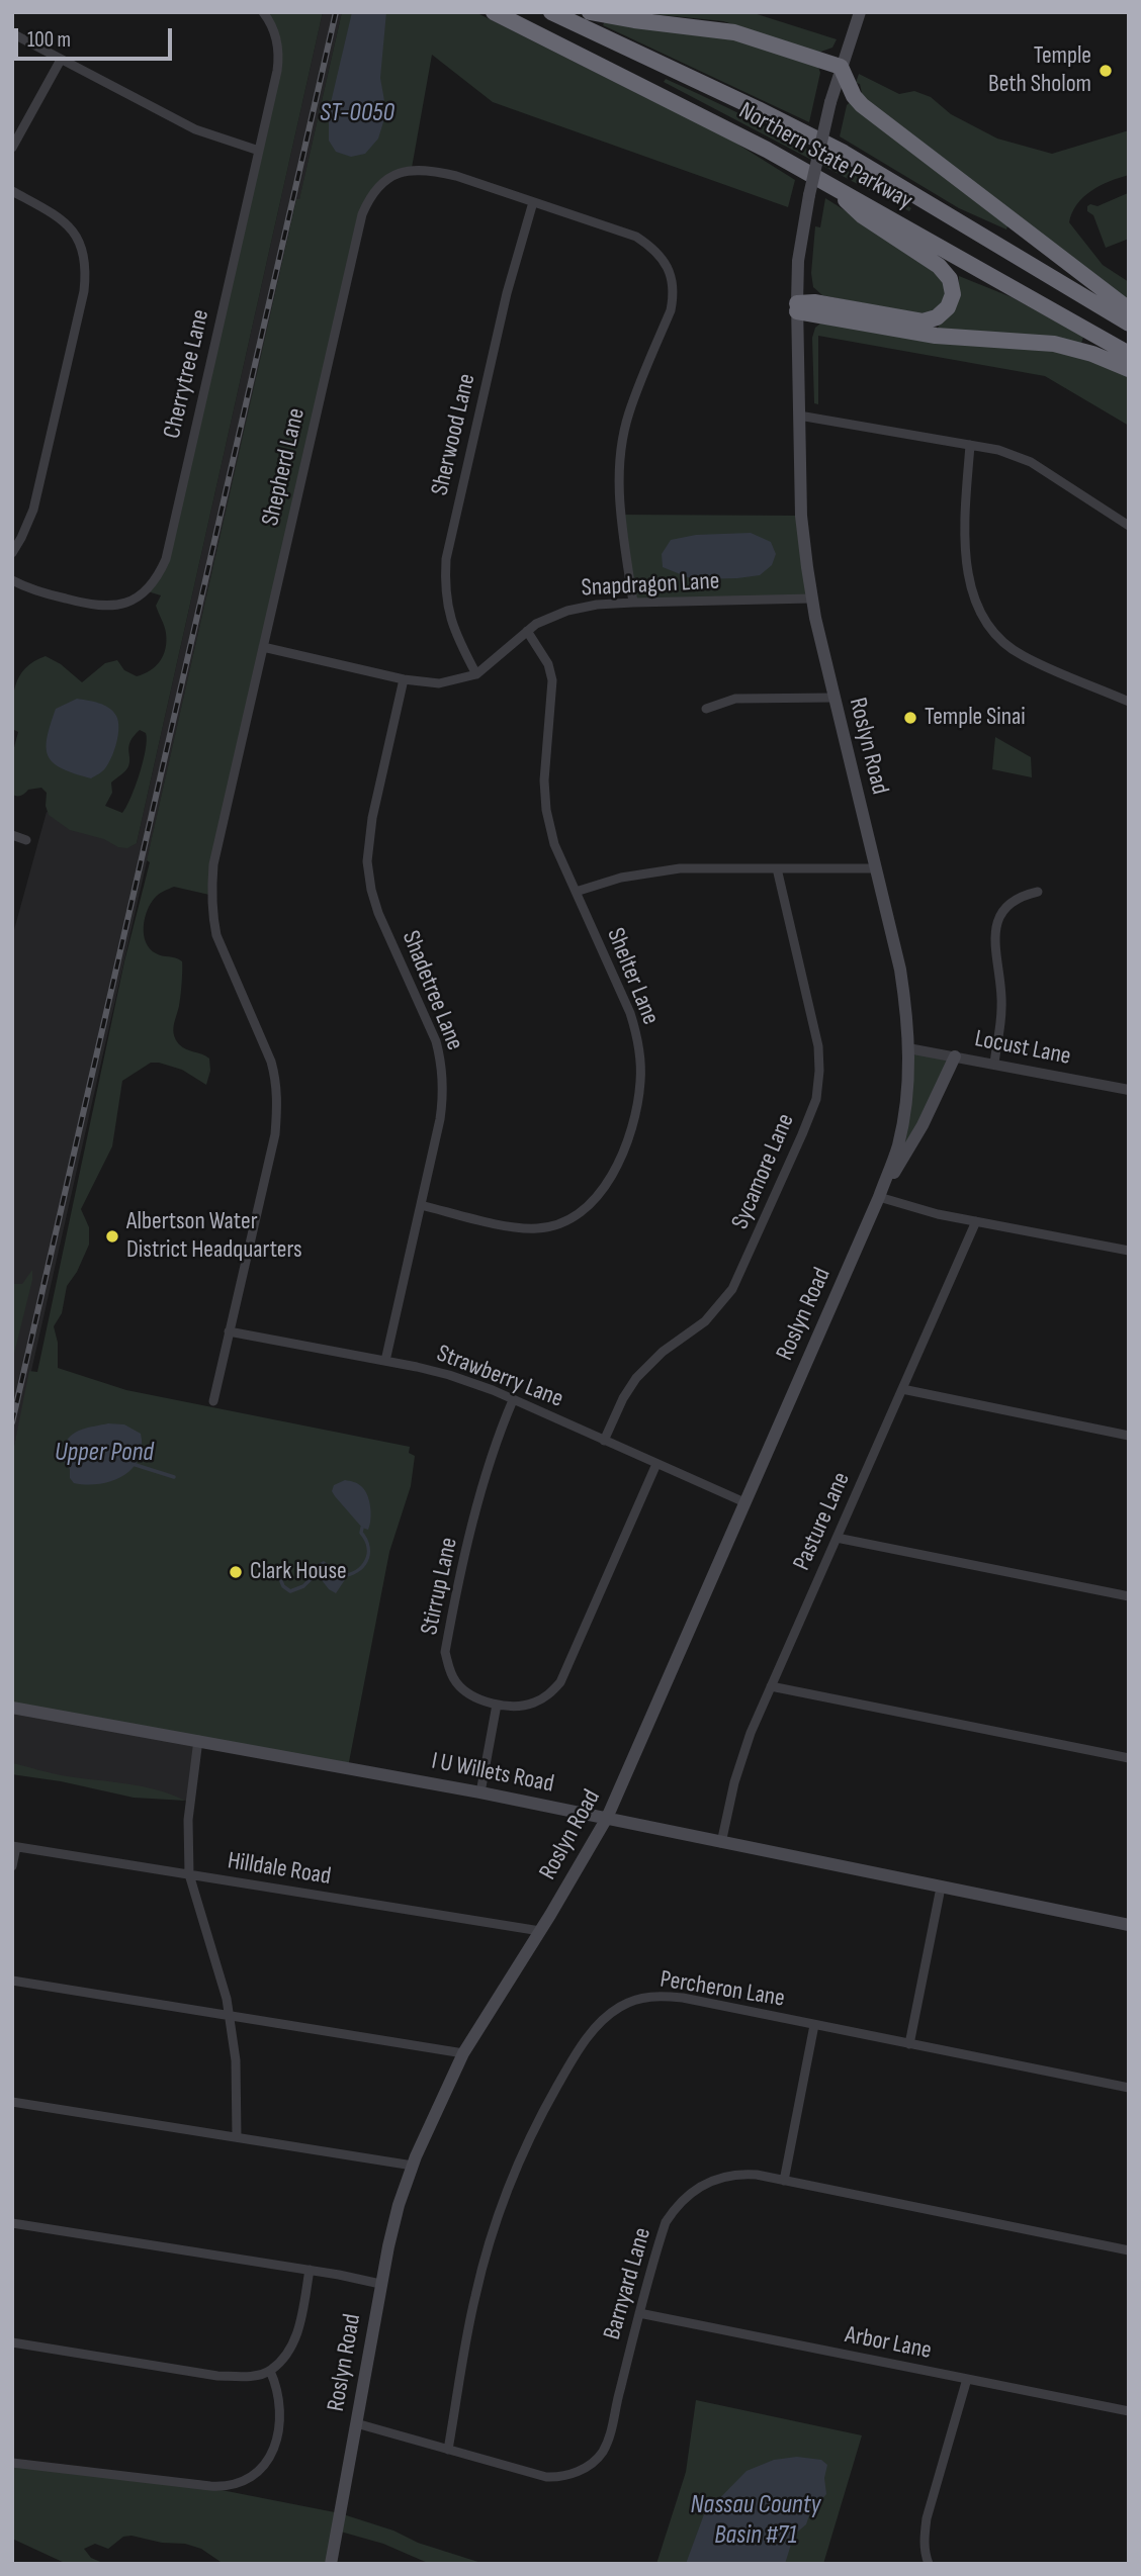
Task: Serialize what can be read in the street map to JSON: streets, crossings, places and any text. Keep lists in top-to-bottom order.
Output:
{
  "streets": {
    "highway": ["Northern State Parkway"],
    "main road": ["Roslyn Road", "I U Willets Road"],
    "street": [
      "Cherrytree Lane",
      "Sherwood Lane",
      "Shepherd Lane",
      "Snapdragon Lane",
      "Shelter Lane",
      "Shadetree Lane",
      "Locust Lane",
      "Sycamore Lane",
      "Strawberry Lane",
      "Pasture Lane",
      "Stirrup Lane",
      "Hilldale Road",
      "Percheron Lane",
      "Barnyard Lane",
      "Arbor Lane"
    ]
  },
  "crossings": [
    ["Sherwood Lane", "Shepherd Lane"],
    ["Sherwood Lane", "Snapdragon Lane"],
    ["Shepherd Lane", "Snapdragon Lane"],
    ["Shepherd Lane", "Strawberry Lane"],
    ["Snapdragon Lane", "Roslyn Road"],
    ["Snapdragon Lane", "Shelter Lane"],
    ["Snapdragon Lane", "Shadetree Lane"],
    ["Roslyn Road", "Locust Lane"],
    ["Roslyn Road", "Strawberry Lane"],
    ["Roslyn Road", "I U Willets Road"],
    ["Roslyn Road", "Hilldale Road"],
    ["Roslyn Road", "Barnyard Lane"],
    ["Shelter Lane", "Shadetree Lane"],
    ["Shadetree Lane", "Strawberry Lane"],
    ["Sycamore Lane", "Strawberry Lane"],
    ["Strawberry Lane", "Stirrup Lane"],
    ["Pasture Lane", "I U Willets Road"],
    ["Percheron Lane", "Barnyard Lane"],
    ["Barnyard Lane", "Arbor Lane"]
  ],
  "water": ["ST-0050", "Upper Pond", "Nassau County Basin #71"],
  "places": [
    "Temple Beth Sholom",
    "Temple Sinai",
    "Albertson Water District Headquarters",
    "Clark House"
  ],
  "scale_bar": "100 m"
}
